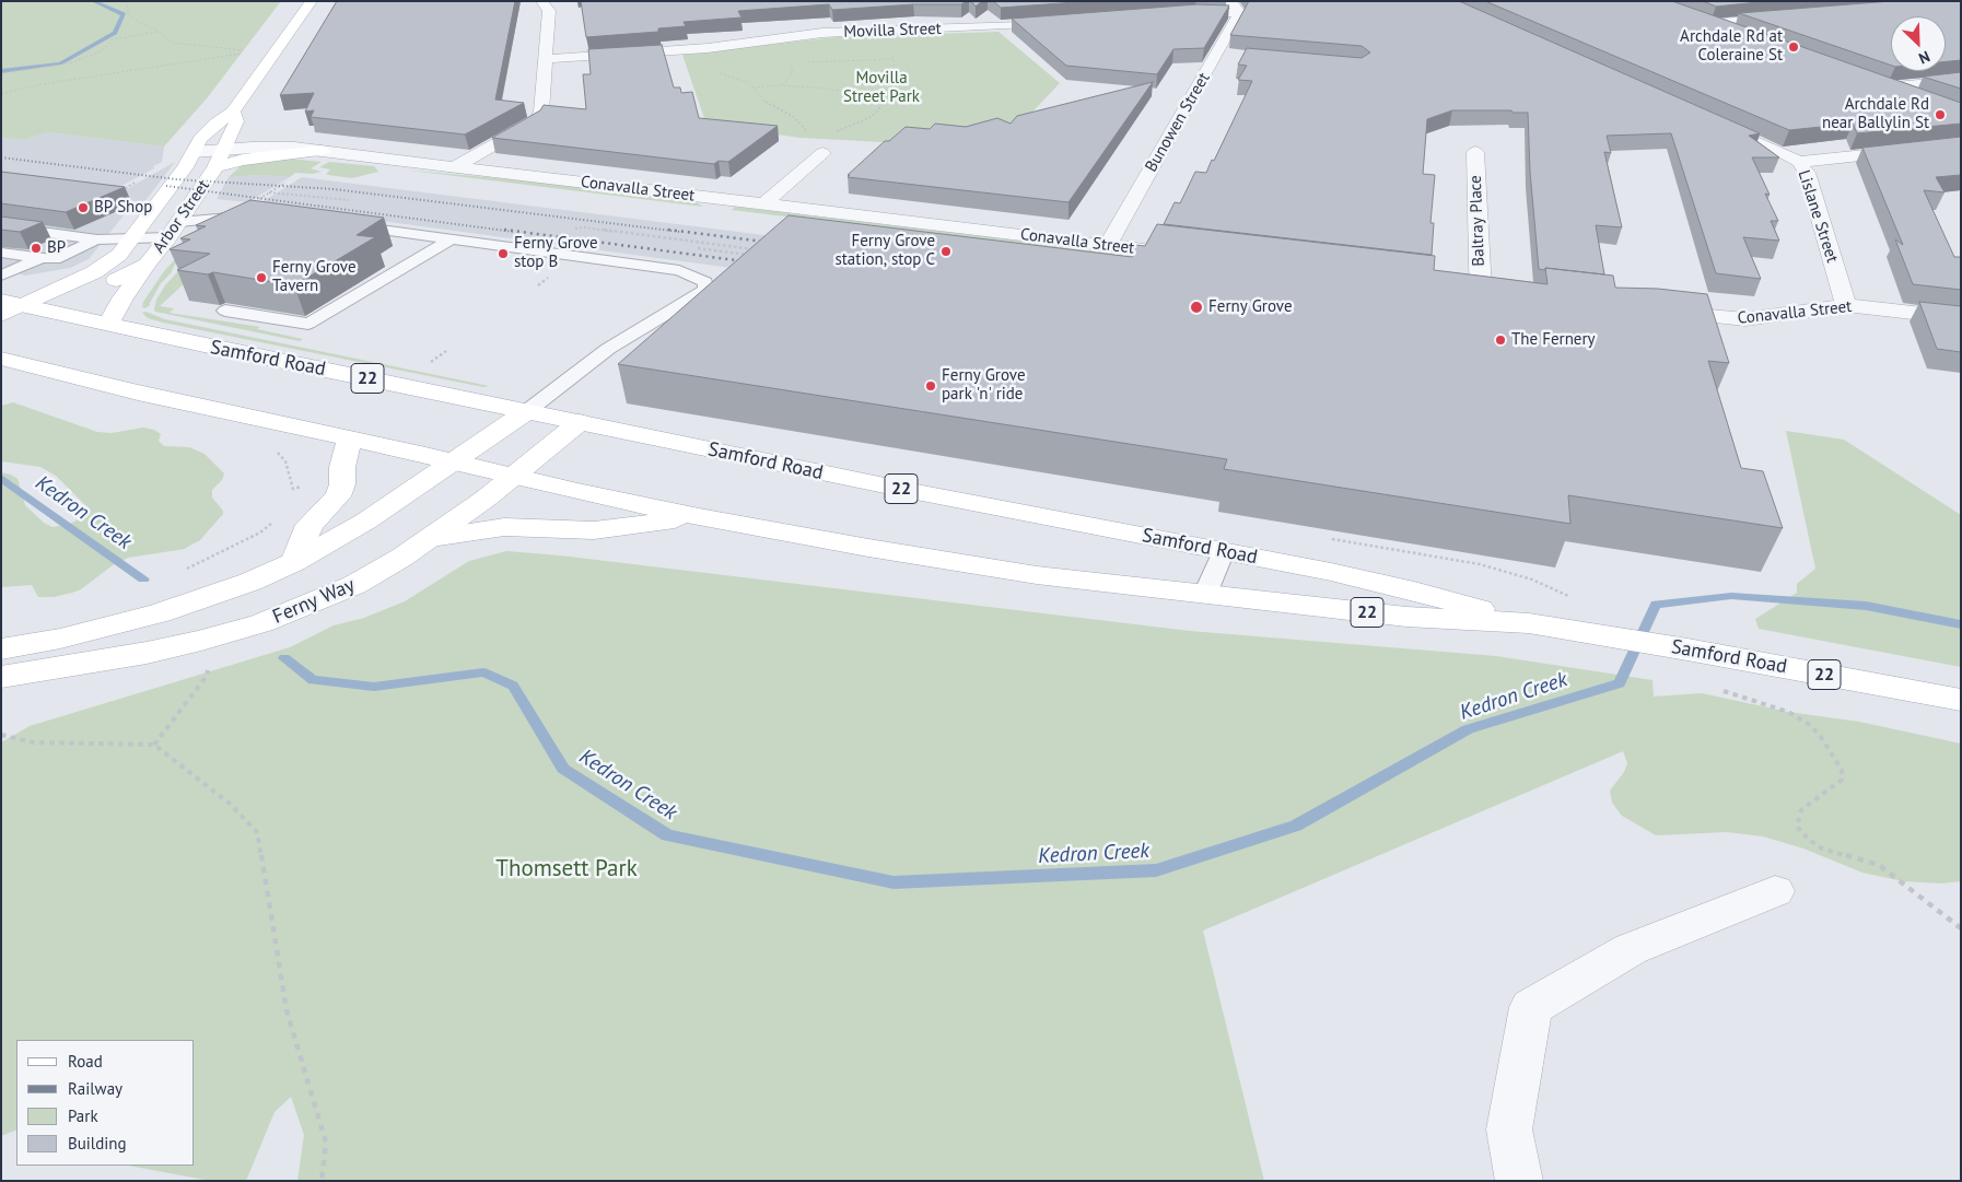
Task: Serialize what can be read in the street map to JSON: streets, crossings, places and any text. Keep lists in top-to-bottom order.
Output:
{
  "streets": {
    "main road": [
      "Arbor Street",
      "Samford Road",
      "22",
      "Ferny Way"
    ],
    "street": [
      "Movilla Street",
      "Bunowen Street",
      "Conavalla Street",
      "Lislane Street",
      "Baltray Place"
    ]
  },
  "crossings": [
    ["Bunowen Street", "Conavalla Street"],
    ["Conavalla Street", "Arbor Street"],
    ["Conavalla Street", "Lislane Street"],
    ["Arbor Street", "Samford Road"],
    ["Samford Road", "Ferny Way"]
  ],
  "water": ["Kedron Creek"],
  "parks": ["Movilla Street Park", "Thomsett Park"],
  "places": [
    "Archdale Rd at Coleraine St",
    "Archdale Rd near Ballylin St",
    "BP Shop",
    "BP",
    "Ferny Grove station, stop C",
    "Ferny Grove stop B",
    "Ferny Grove Tavern",
    "Ferny Grove",
    "The Fernery",
    "Ferny Grove park 'n' ride"
  ],
  "legend": [
    "Road",
    "Railway",
    "Park",
    "Building"
  ],
  "north": "bottom right"
}
